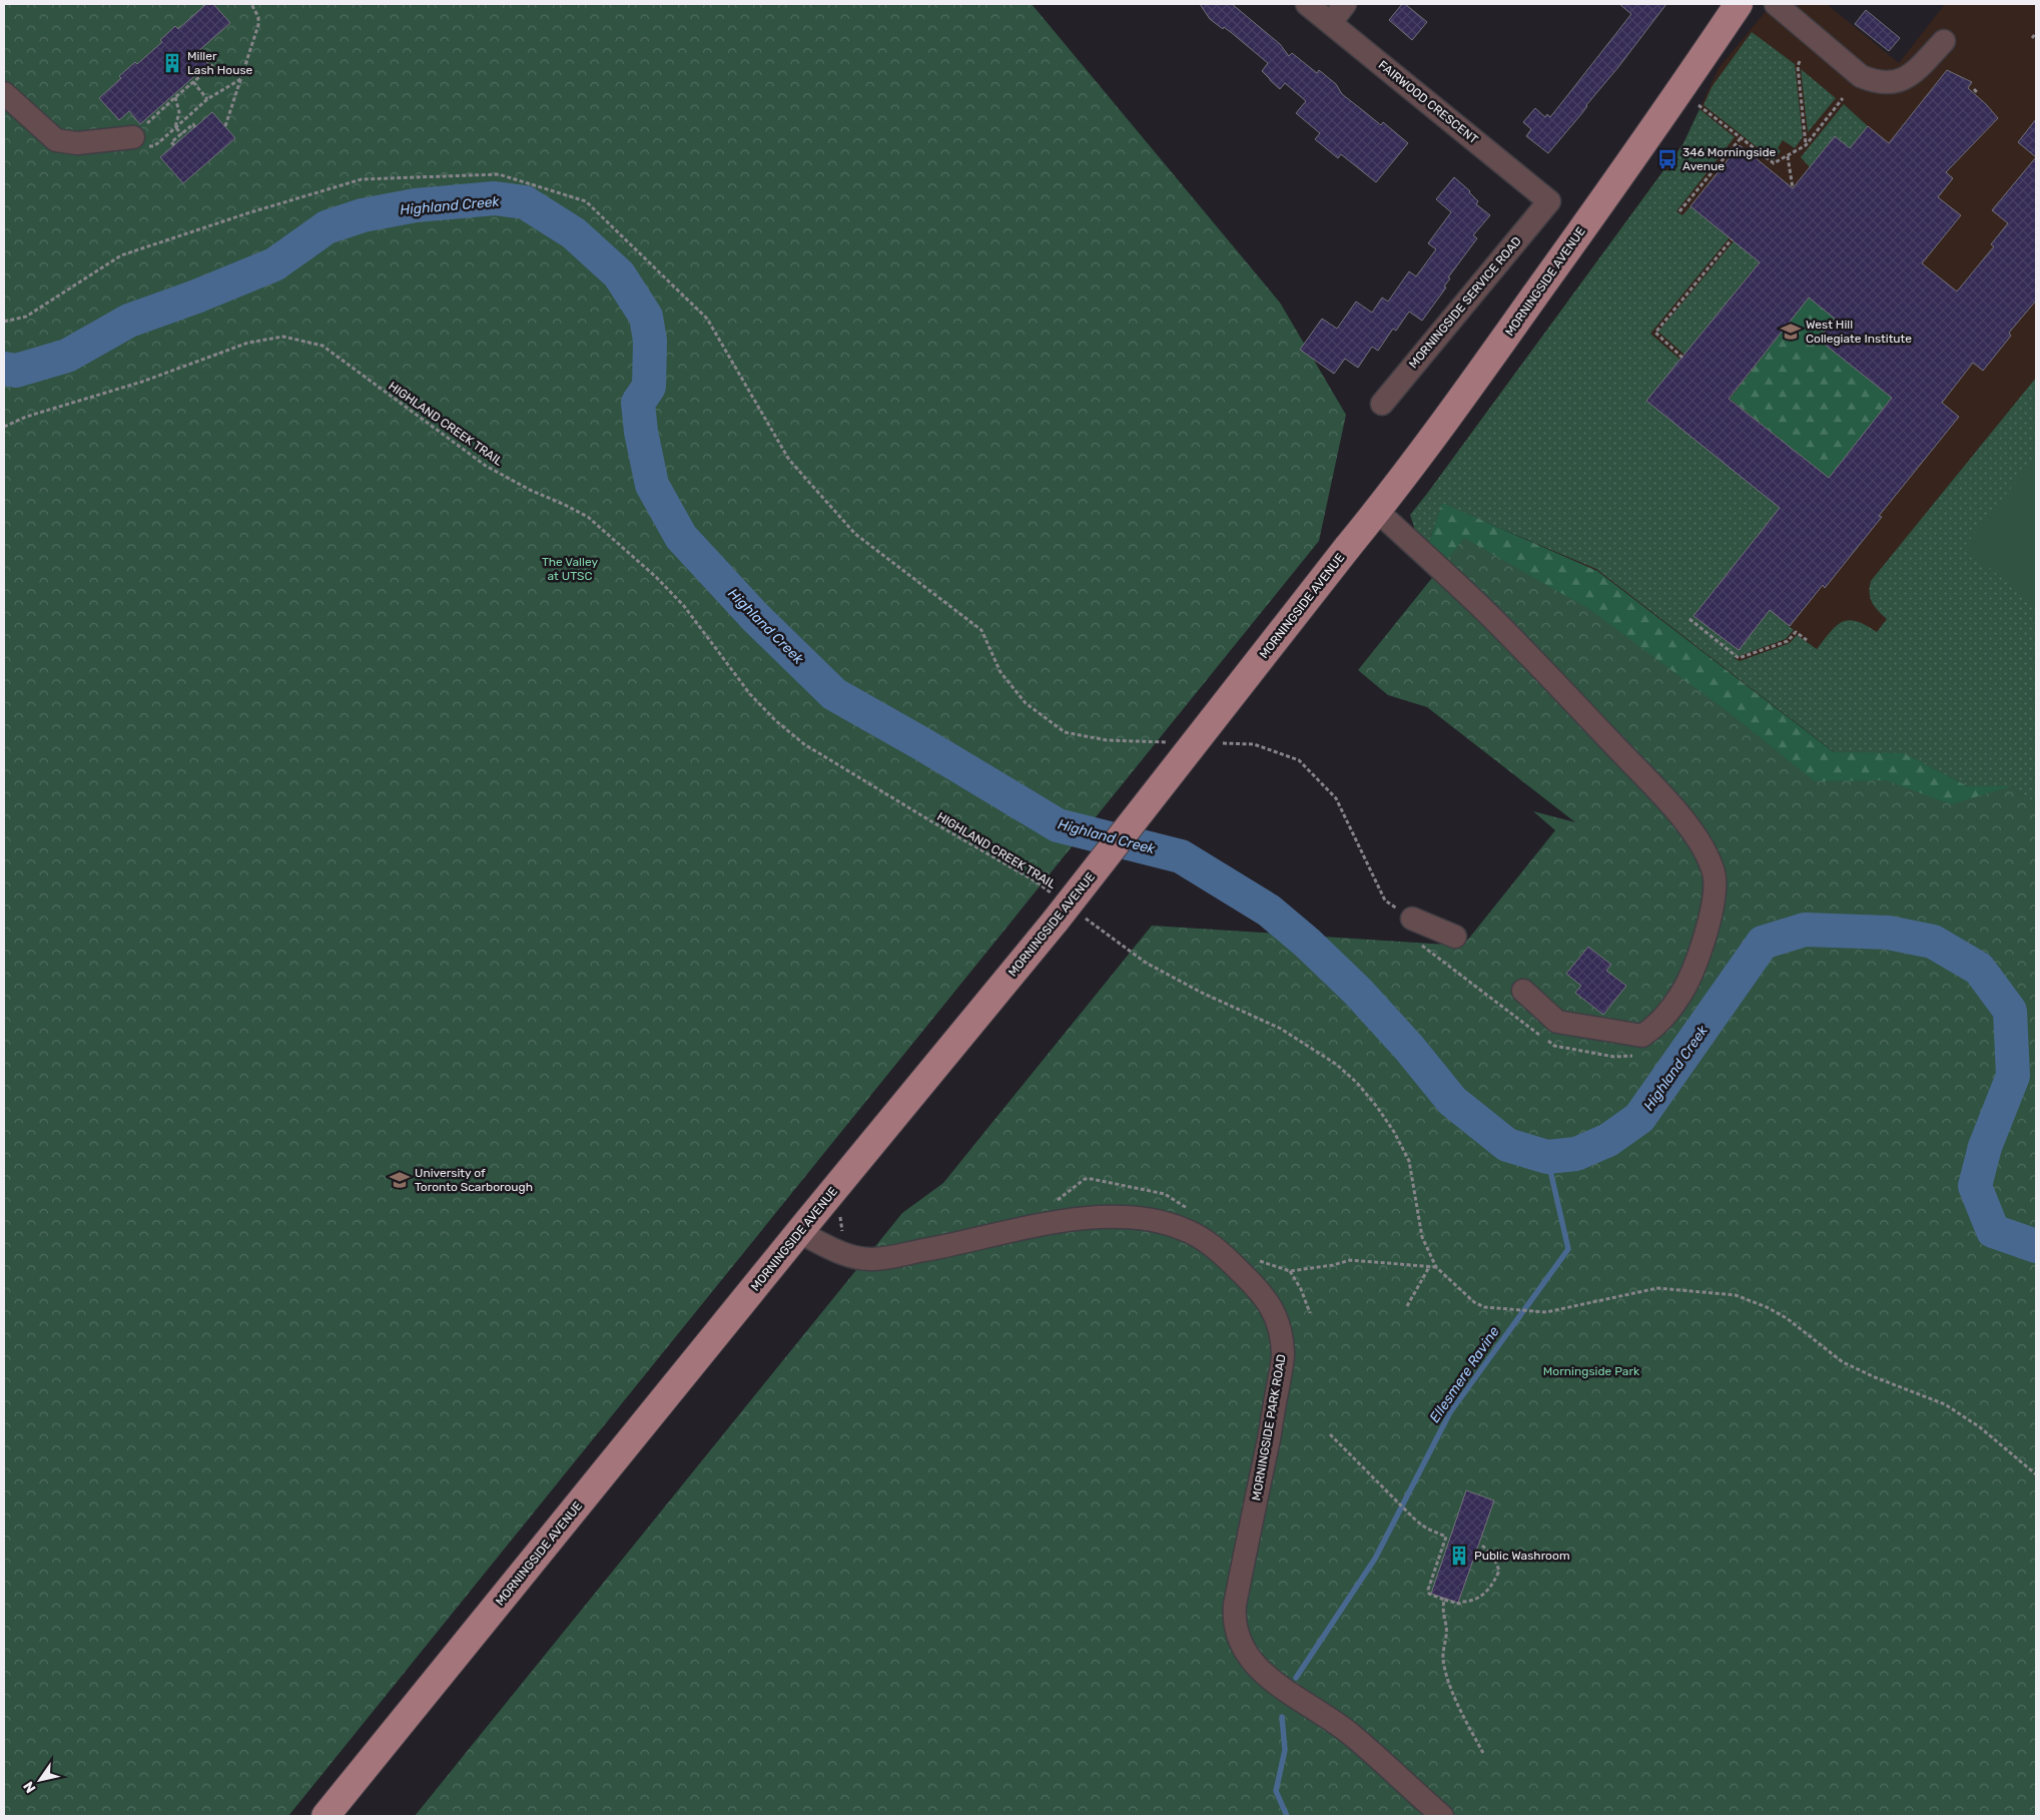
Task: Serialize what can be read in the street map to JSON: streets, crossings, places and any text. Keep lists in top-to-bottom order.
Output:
{
  "streets": {
    "main road": ["MORNINGSIDE AVENUE"],
    "street": ["FAIRWOOD CRESCENT", "MORNINGSIDE SERVICE ROAD", "MORNINGSIDE PARK ROAD"],
    "path": ["HIGHLAND CREEK TRAIL"]
  },
  "crossings": [
    ["FAIRWOOD CRESCENT", "MORNINGSIDE SERVICE ROAD"],
    ["MORNINGSIDE AVENUE", "MORNINGSIDE PARK ROAD"]
  ],
  "water": ["Highland Creek", "Ellesmere Ravine"],
  "parks": ["The Valley at UTSC", "Morningside Park"],
  "places": {
    "building": ["Miller Lash House", "Public Washroom"],
    "bus stop": ["346 Morningside Avenue"],
    "school or university": ["West Hill Collegiate Institute", "University of Toronto Scarborough"]
  },
  "north": "bottom left"
}
